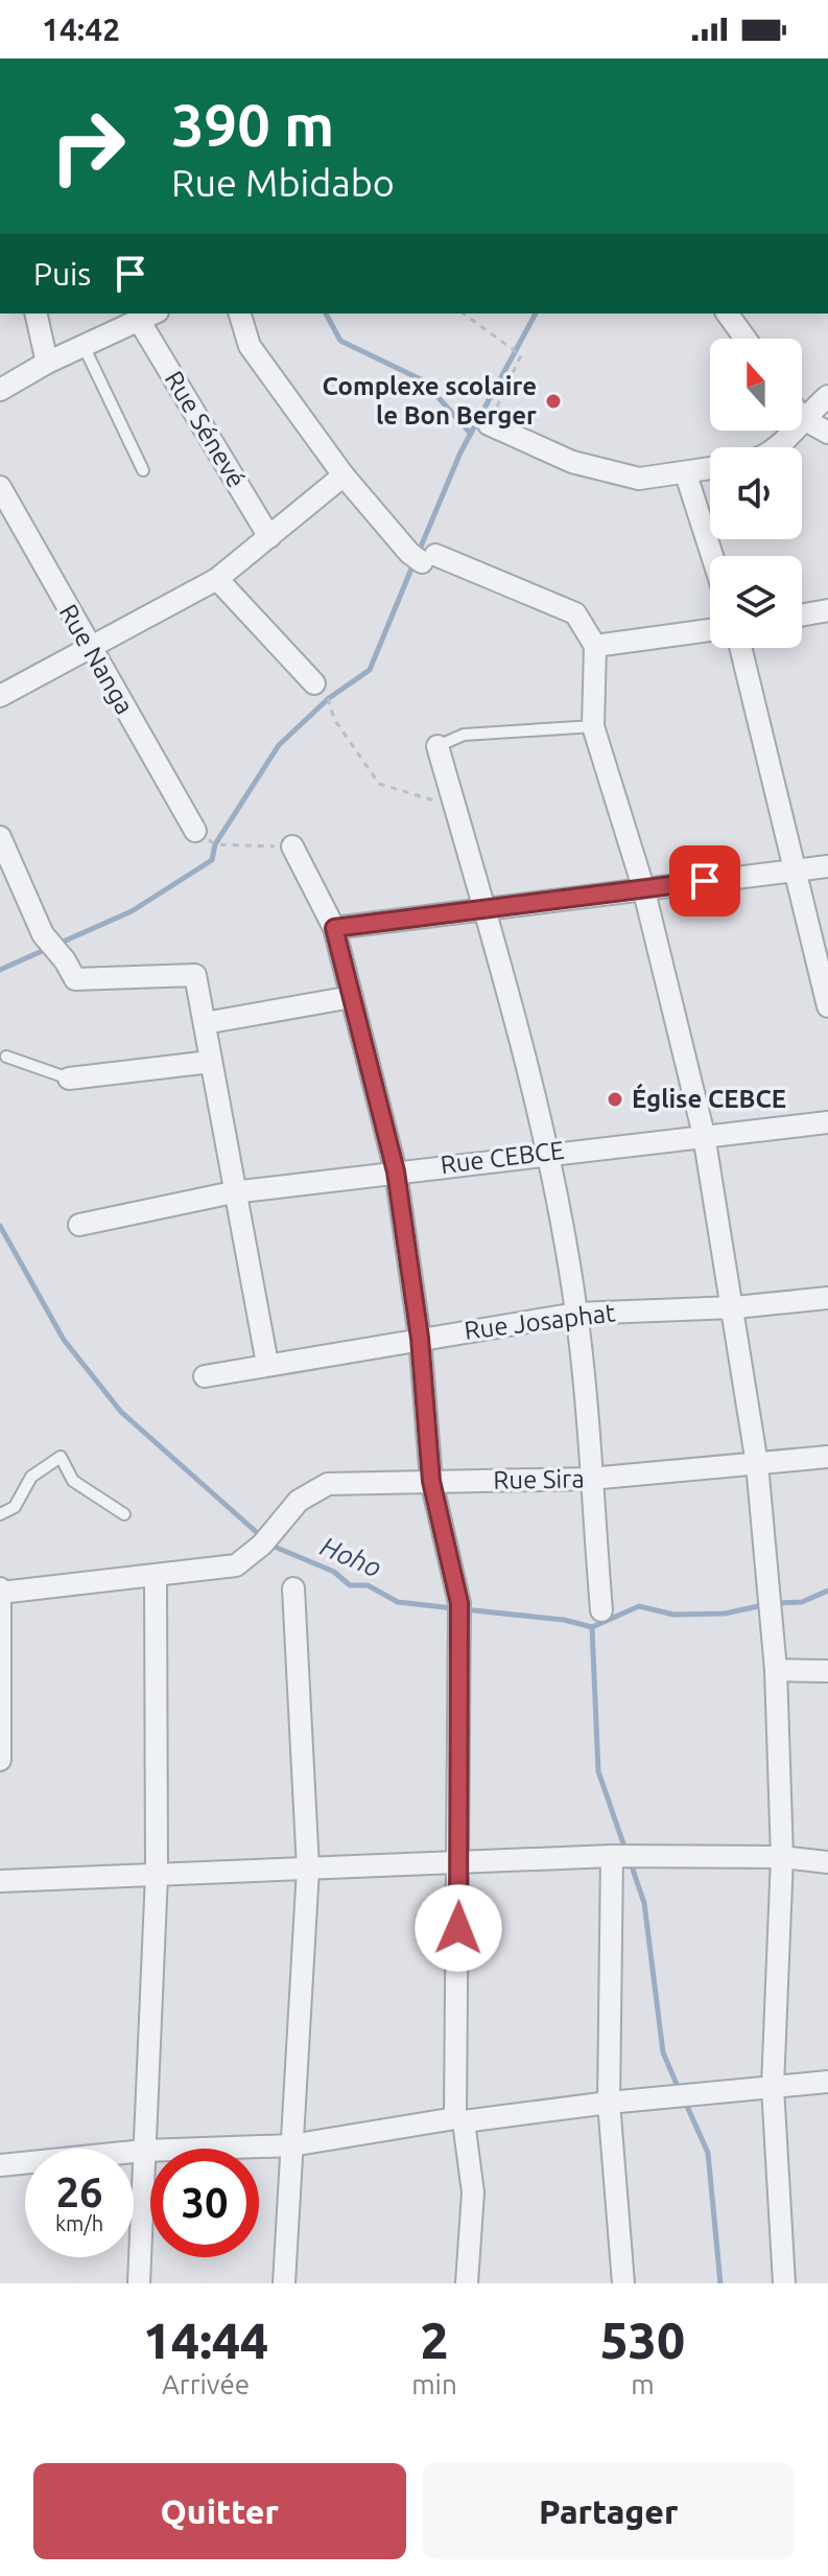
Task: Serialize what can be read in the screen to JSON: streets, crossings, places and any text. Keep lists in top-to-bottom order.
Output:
{
  "streets": {
    "street": [
      "Rue Sénevé",
      "Rue Nanga",
      "Rue CEBCE",
      "Rue Josaphat",
      "Rue Sira"
    ]
  },
  "water": ["Hoho"],
  "places": ["Complexe scolaire le Bon Berger", "Église CEBCE"],
  "north": "top",
  "page": {
    "status": "14:42",
    "turn": ["390 m", "Rue Mbidabo"],
    "then": "Puis",
    "speed": "26 km/h",
    "limit": "30",
    "eta": [
      "14:44",
      "Arrivée",
      "2",
      "min",
      "530",
      "m"
    ],
    "buttons": ["Quitter", "Partager"]
  }
}
